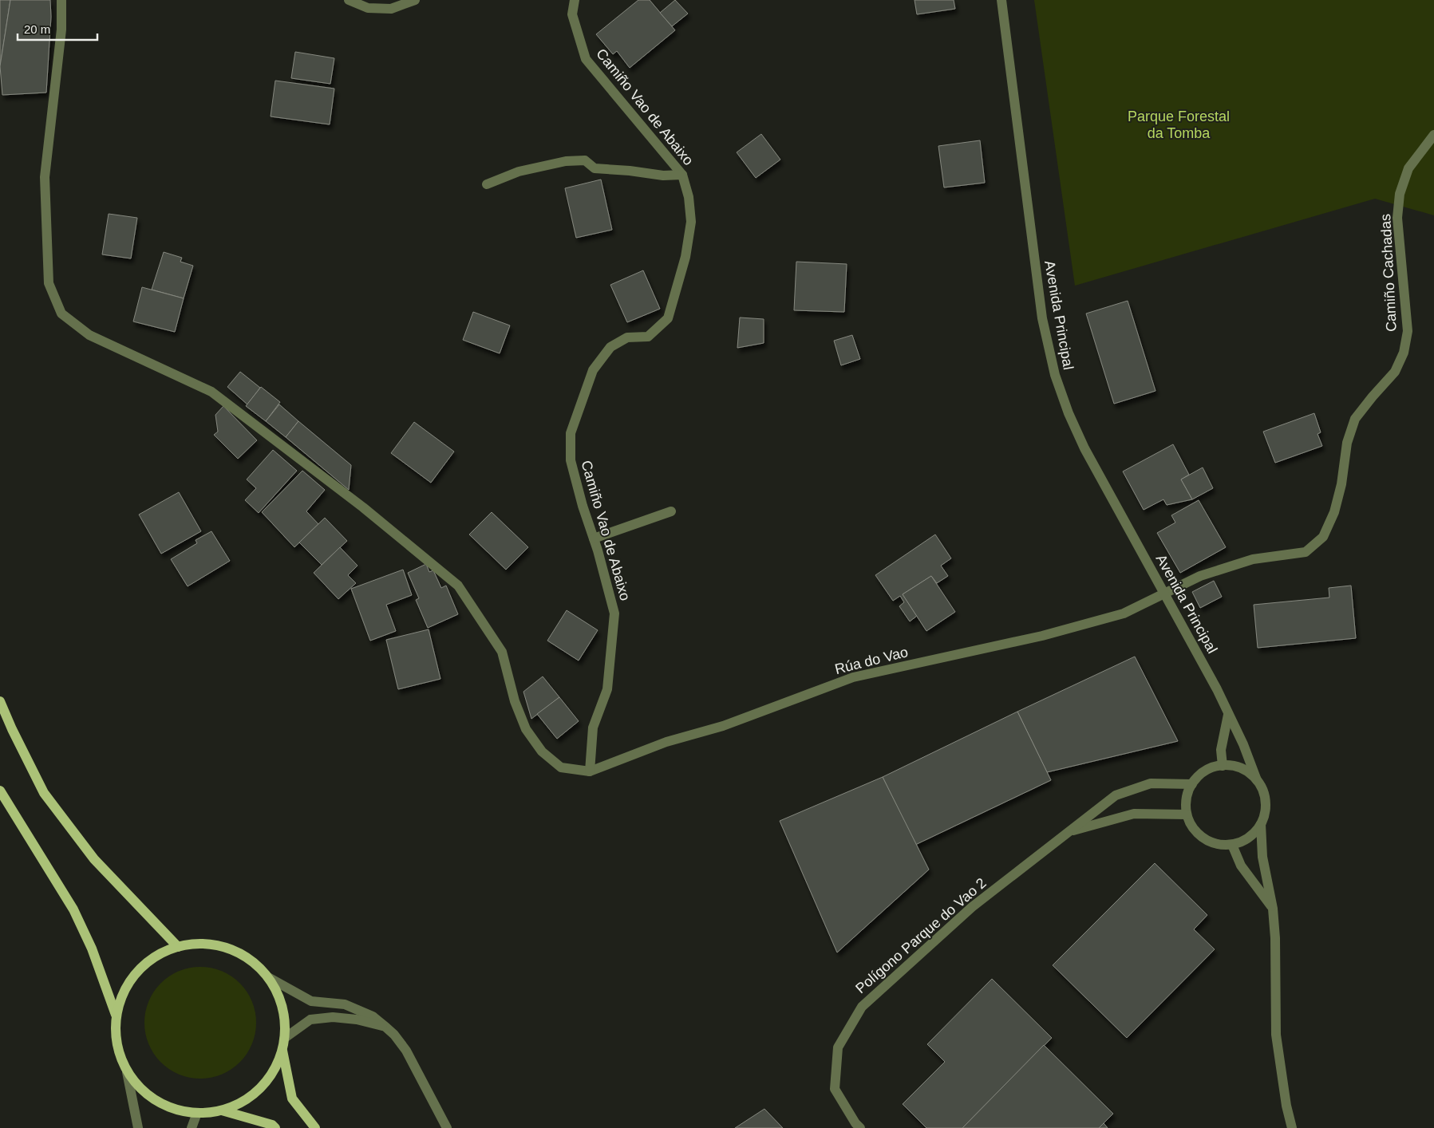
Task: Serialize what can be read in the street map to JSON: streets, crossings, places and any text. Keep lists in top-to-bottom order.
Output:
{
  "streets": {
    "street": [
      "Camiño Vao de Abaixo",
      "Camiño Cachadas",
      "Avenida Principal",
      "Rúa do Vao",
      "Polígono Parque do Vao 2"
    ]
  },
  "crossings": [
    ["Camiño Vao de Abaixo", "Rúa do Vao"],
    ["Camiño Cachadas", "Avenida Principal"],
    ["Camiño Cachadas", "Rúa do Vao"],
    ["Avenida Principal", "Rúa do Vao"],
    ["Avenida Principal", "Polígono Parque do Vao 2"]
  ],
  "parks": ["Parque Forestal da Tomba"],
  "scale_bar": "20 m"
}
